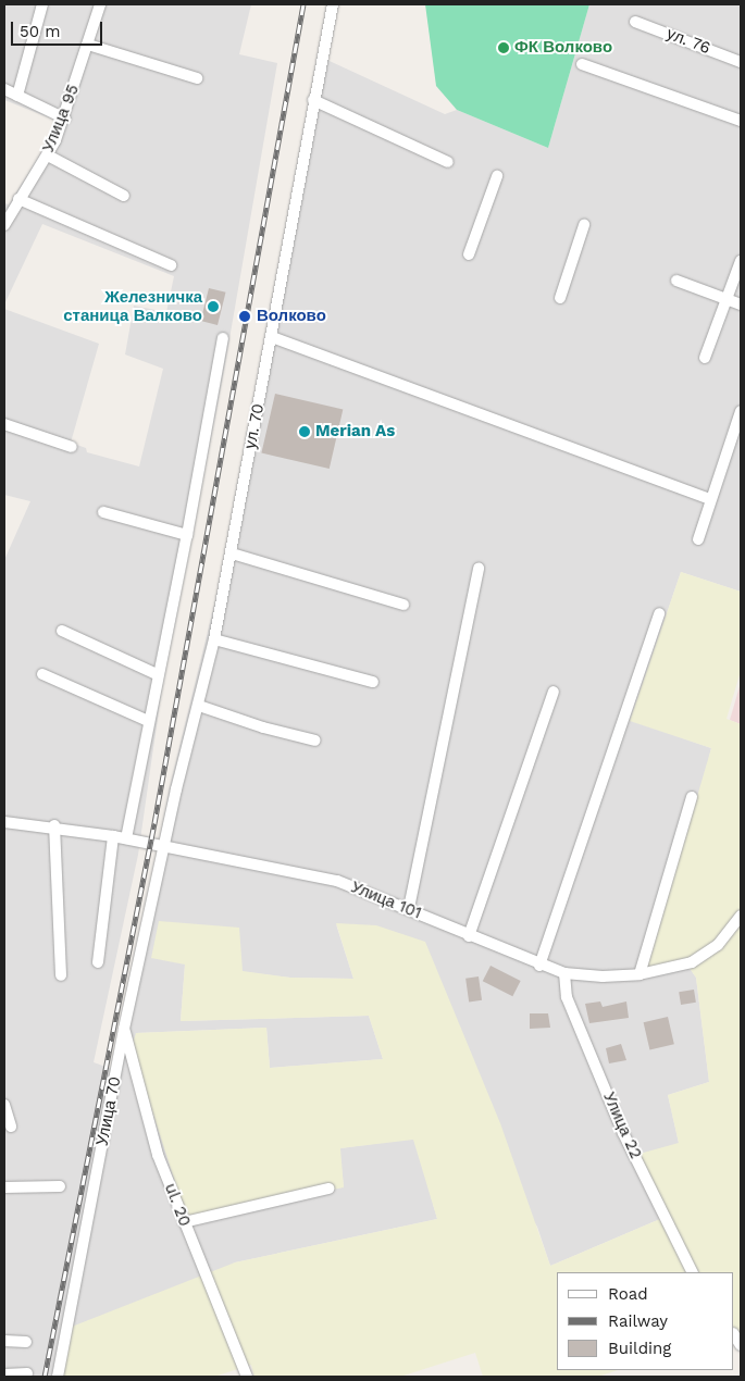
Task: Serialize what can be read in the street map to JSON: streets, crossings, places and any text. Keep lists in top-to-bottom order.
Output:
{
  "streets": {
    "street": [
      "ул. 76",
      "Улица 95",
      "ул. 70",
      "Улица 101",
      "Улица 70",
      "Улица 22",
      "ul. 20"
    ]
  },
  "crossings": [
    ["ул. 70", "Улица 101"],
    ["ул. 70", "Улица 70"],
    ["Улица 101", "Улица 70"],
    ["Улица 101", "Улица 22"],
    ["Улица 70", "ul. 20"]
  ],
  "places": [
    "ФК Волково",
    "Железничка станица Валково",
    "Волково",
    "Merian As"
  ],
  "legend": ["Road", "Railway", "Building"],
  "scale_bar": "50 m"
}
